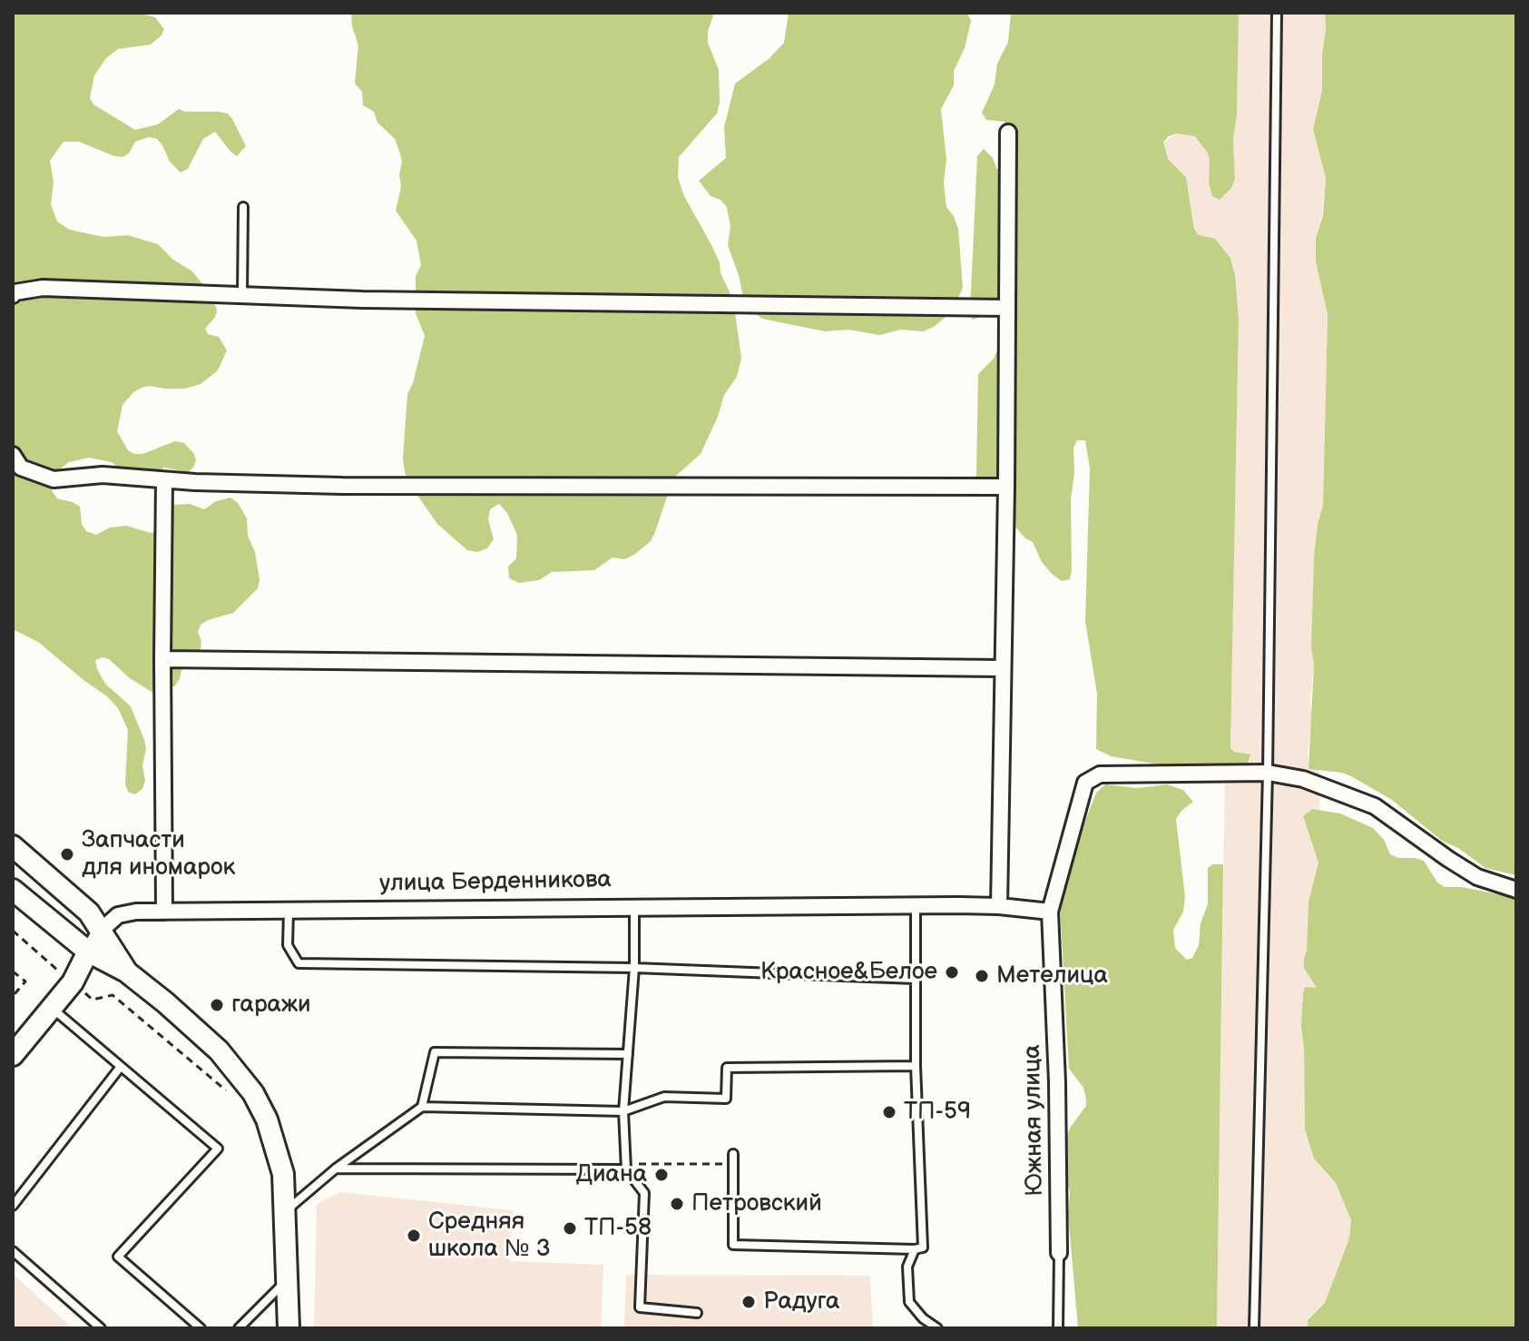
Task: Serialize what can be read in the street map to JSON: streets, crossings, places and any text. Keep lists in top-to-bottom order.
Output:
{
  "streets": {
    "street": ["улица Берденникова", "Южная улица"]
  },
  "crossings": [
    ["улица Берденникова", "Южная улица"]
  ],
  "places": [
    "Запчасти для иномарок",
    "Красное&Белое",
    "Метелица",
    "гаражи",
    "ТП-59",
    "Диана",
    "Петровский",
    "ТП-58",
    "Средняя школа № 3",
    "Радуга"
  ]
}
